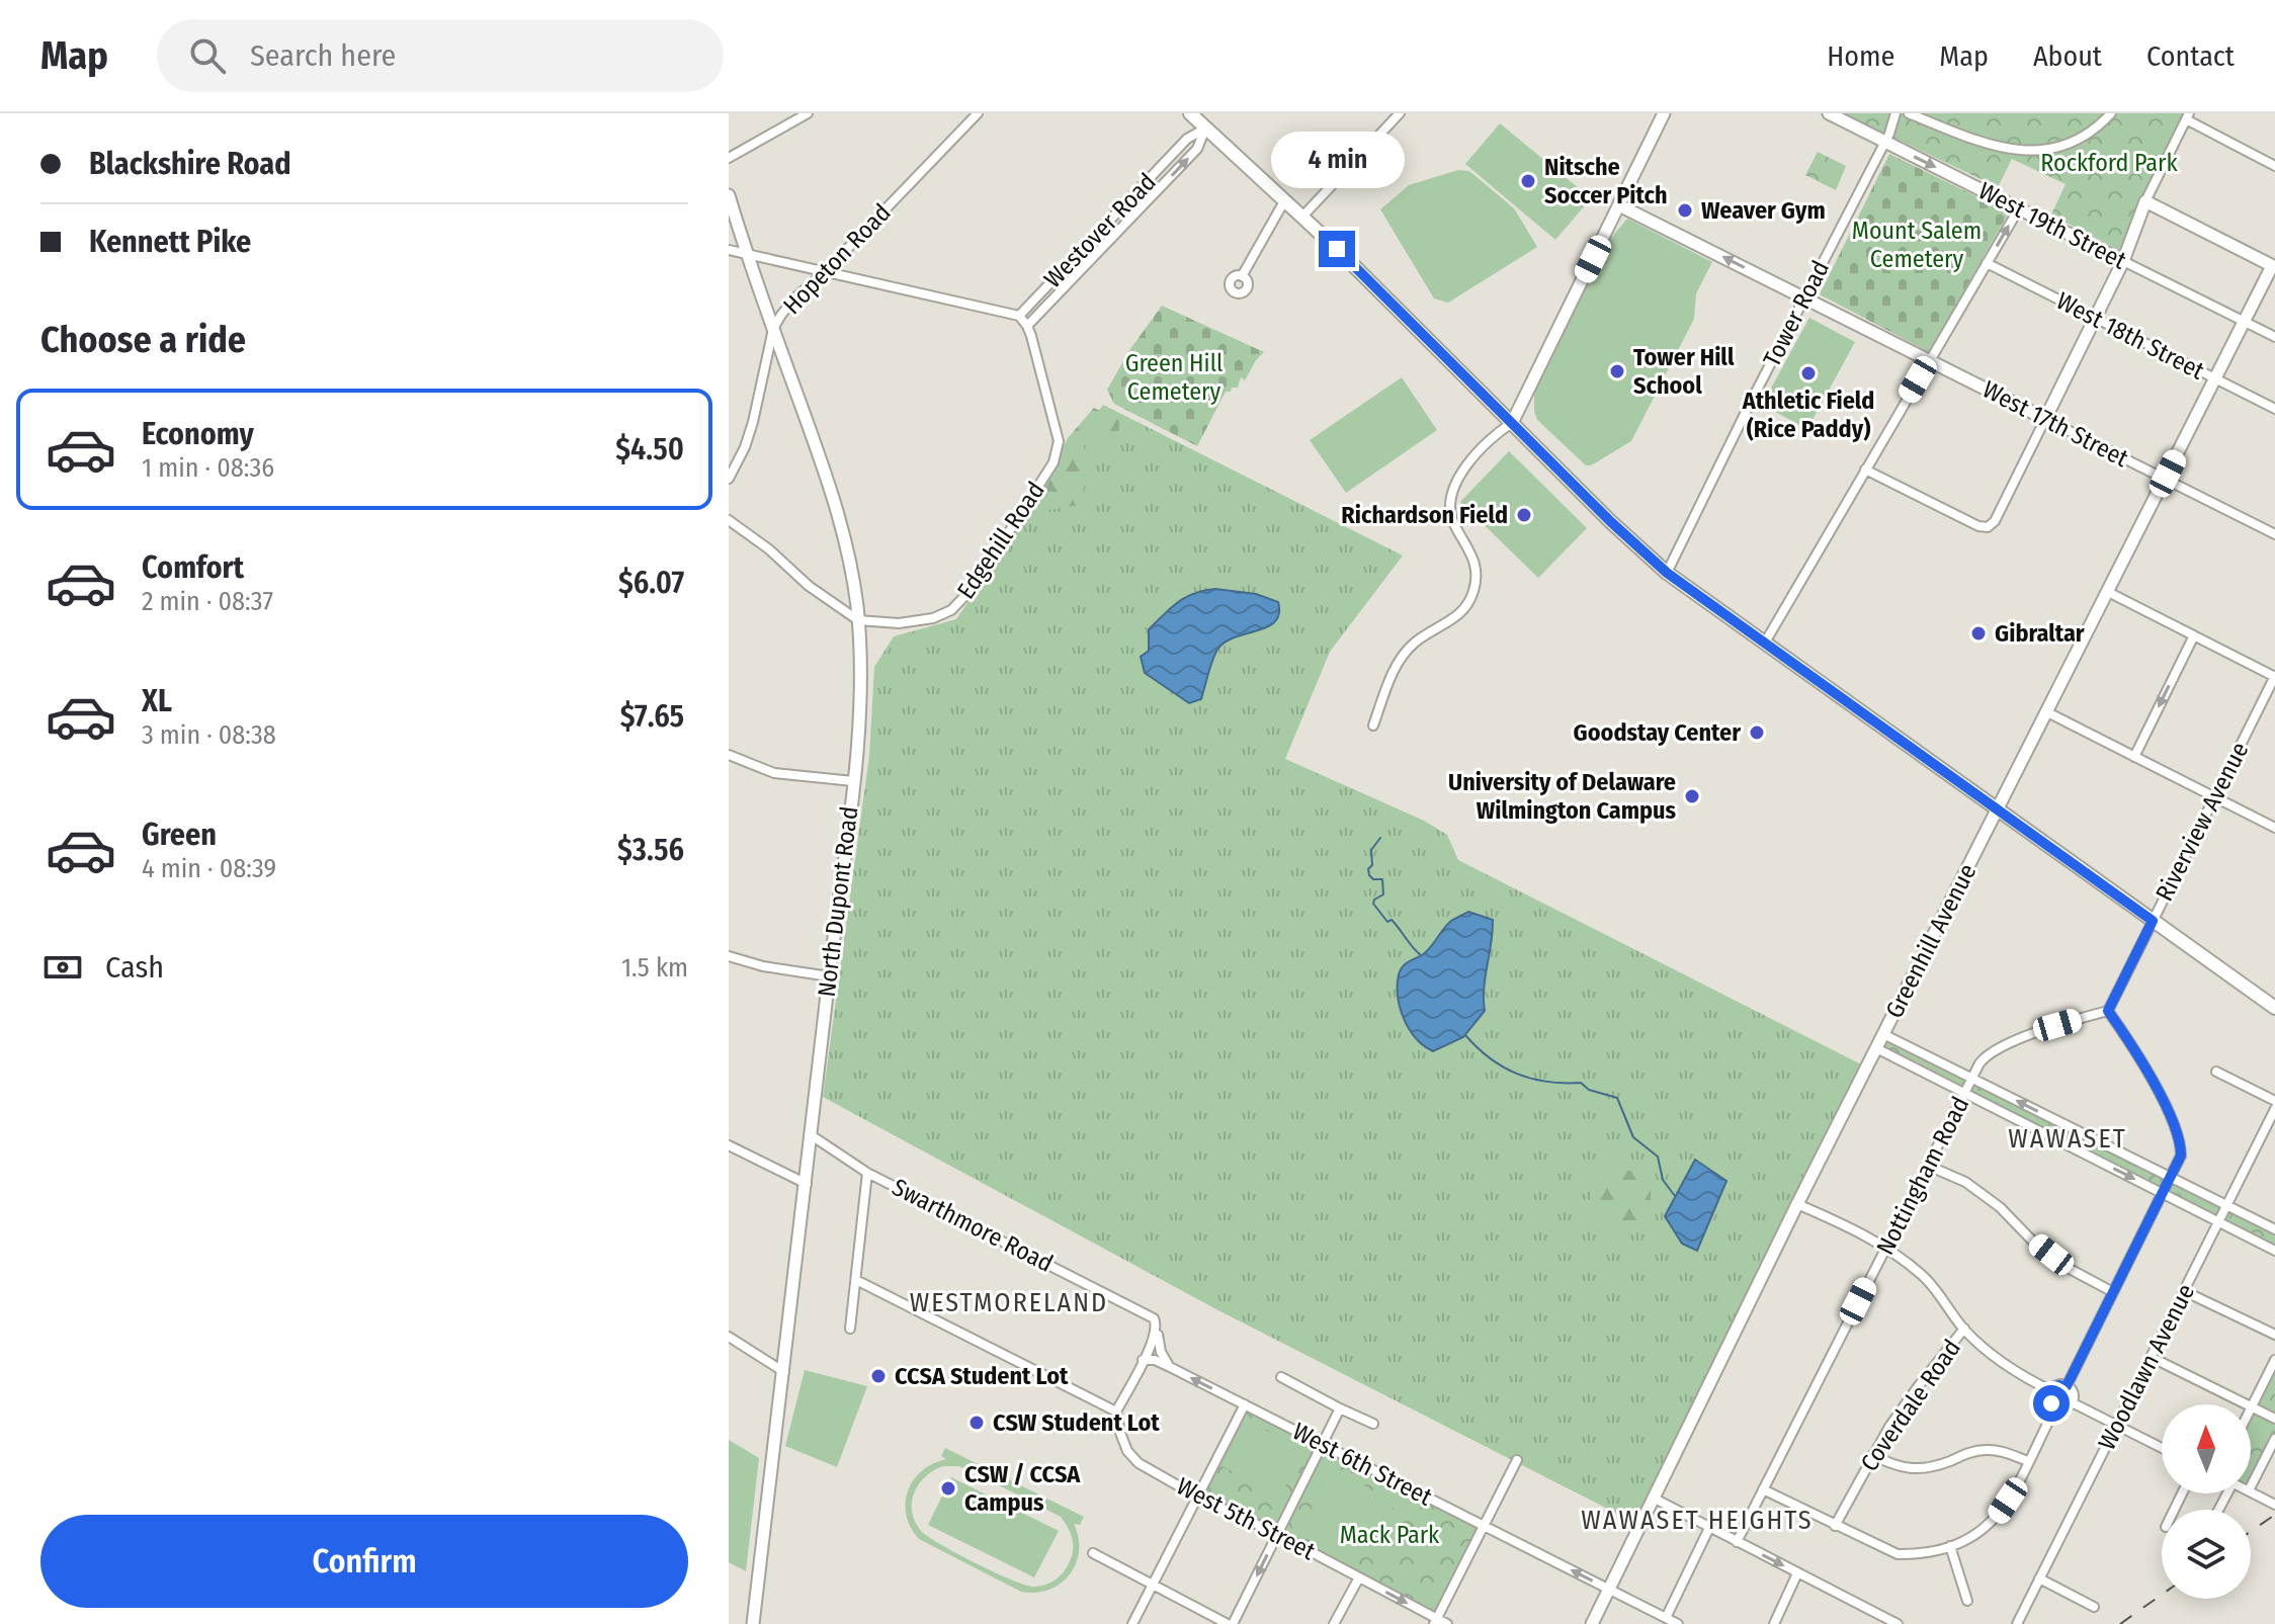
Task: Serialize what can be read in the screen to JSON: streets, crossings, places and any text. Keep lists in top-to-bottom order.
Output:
{
  "streets": {
    "street": [
      "West 19th Street",
      "Westover Road",
      "Hopeton Road",
      "Tower Road",
      "West 18th Street",
      "West 17th Street",
      "Edgehill Road",
      "Riverview Avenue",
      "North Dupont Road",
      "Greenhill Avenue",
      "Nottingham Road",
      "Swarthmore Road",
      "Woodlawn Avenue",
      "Coverdale Road",
      "West 6th Street",
      "West 5th Street"
    ]
  },
  "crossings": [
    ["West 19th Street", "Tower Road"],
    ["West 19th Street", "Greenhill Avenue"],
    ["Westover Road", "Edgehill Road"],
    ["Hopeton Road", "North Dupont Road"],
    ["Tower Road", "West 17th Street"],
    ["West 18th Street", "Greenhill Avenue"],
    ["West 17th Street", "Greenhill Avenue"],
    ["Edgehill Road", "North Dupont Road"],
    ["Riverview Avenue", "Nottingham Road"],
    ["North Dupont Road", "Swarthmore Road"],
    ["Greenhill Avenue", "West 6th Street"]
  ],
  "one_way": ["West 6th Street"],
  "districts": ["WAWASET", "WESTMORELAND", "WAWASET HEIGHTS"],
  "parks": [
    "Rockford Park",
    "Mount Salem Cemetery",
    "Green Hill Cemetery",
    "Mack Park"
  ],
  "places": [
    "Nitsche Soccer Pitch",
    "Weaver Gym",
    "Tower Hill School",
    "Athletic Field (Rice Paddy)",
    "Richardson Field",
    "Gibraltar",
    "Goodstay Center",
    "University of Delaware Wilmington Campus",
    "CCSA Student Lot",
    "CSW Student Lot",
    "CSW / CCSA Campus"
  ],
  "north": "top",
  "page": {
    "header": "Map",
    "search": "Search here",
    "nav": [
      "Home",
      "Map",
      "About",
      "Contact"
    ],
    "banner": ["Blackshire Road", "Kennett Pike"],
    "bubble": "4 min",
    "heading": "Choose a ride",
    "list": [
      {
        "name": "Economy",
        "note": "1 min · 08:36",
        "value": "$4.50"
      },
      {
        "name": "Comfort",
        "note": "2 min · 08:37",
        "value": "$6.07"
      },
      {
        "name": "XL",
        "note": "3 min · 08:38",
        "value": "$7.65"
      },
      {
        "name": "Green",
        "note": "4 min · 08:39",
        "value": "$3.56"
      }
    ],
    "pay": ["Cash", "1.5 km"],
    "buttons": "Confirm"
  }
}
